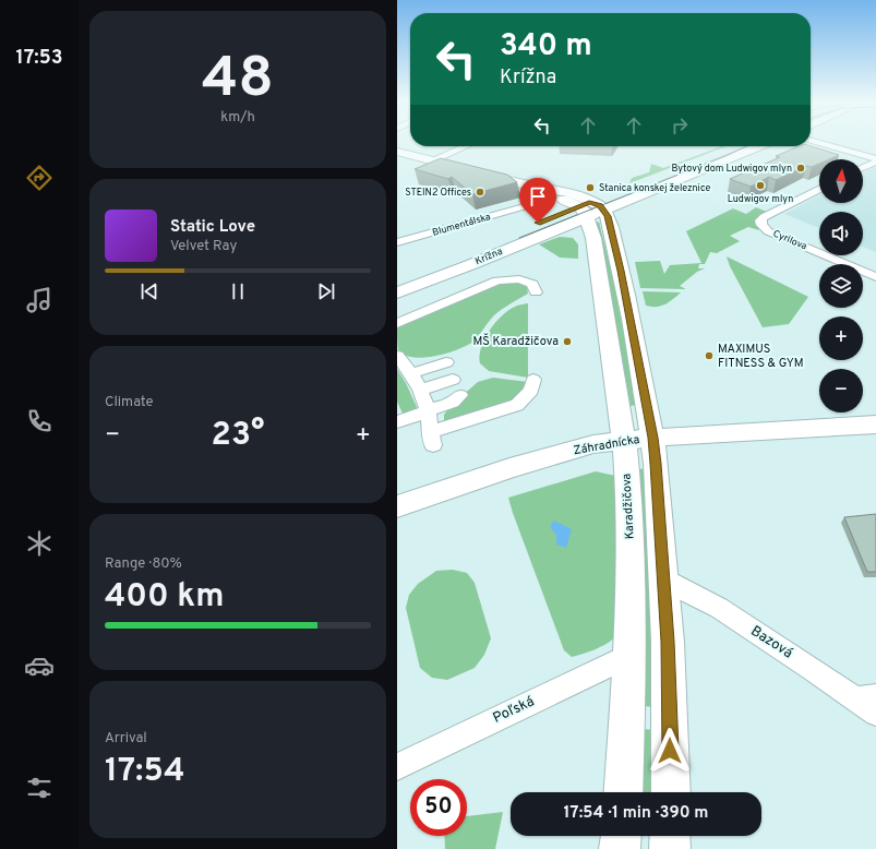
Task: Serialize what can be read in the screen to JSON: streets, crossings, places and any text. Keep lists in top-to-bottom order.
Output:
{
  "streets": {
    "street": [
      "Blumentálska",
      "Cyrilova",
      "Krížna",
      "Záhradnícka",
      "Karadžičova",
      "Bazová",
      "Poľská"
    ]
  },
  "crossings": [
    ["Krížna", "Karadžičova"],
    ["Záhradnícka", "Karadžičova"],
    ["Karadžičova", "Bazová"],
    ["Karadžičova", "Poľská"]
  ],
  "places": [
    "Bytový dom Ludwigov mlyn",
    "Ludwigov mlyn",
    "Stanica konskej železnice",
    "STEIN2 Offices",
    "MŠ Karadžičova",
    "MAXIMUS FITNESS & GYM"
  ],
  "north": "top",
  "page": {
    "tabs": "17:53",
    "tile": [
      ["48", "km/h"],
      "Climate",
      ["Range · 80%", "400 km"],
      ["Arrival", "17:54"]
    ],
    "turn": ["340 m", "Krížna"],
    "map_buttons": ["+", "−"],
    "song": ["Static Love", "Velvet Ray"],
    "heat": ["−", "23°", "+"],
    "limit": "50",
    "trip": "17:54 · 1 min · 390 m"
  }
}
